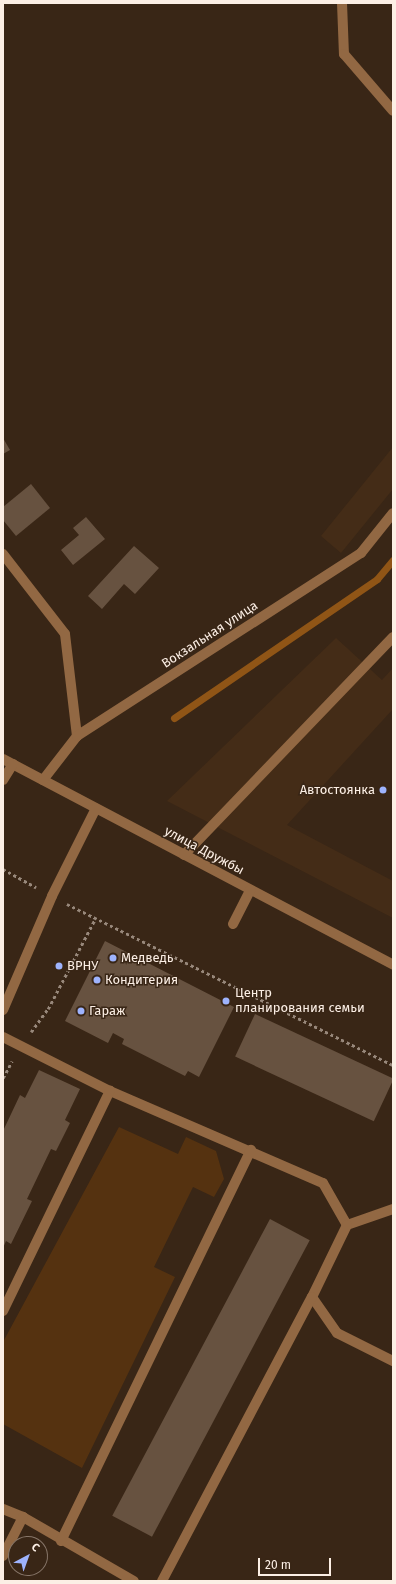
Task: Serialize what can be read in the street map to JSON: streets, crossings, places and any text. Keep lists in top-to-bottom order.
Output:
{
  "streets": {
    "street": ["Вокзальная улица", "улица Дружбы"]
  },
  "crossings": [
    ["Вокзальная улица", "улица Дружбы"]
  ],
  "places": [
    "Автостоянка",
    "Медведь",
    "ВРНУ",
    "Кондитерия",
    "Центр планирования семьи",
    "Гараж"
  ],
  "scale_bar": "20 m",
  "north": "top right"
}
